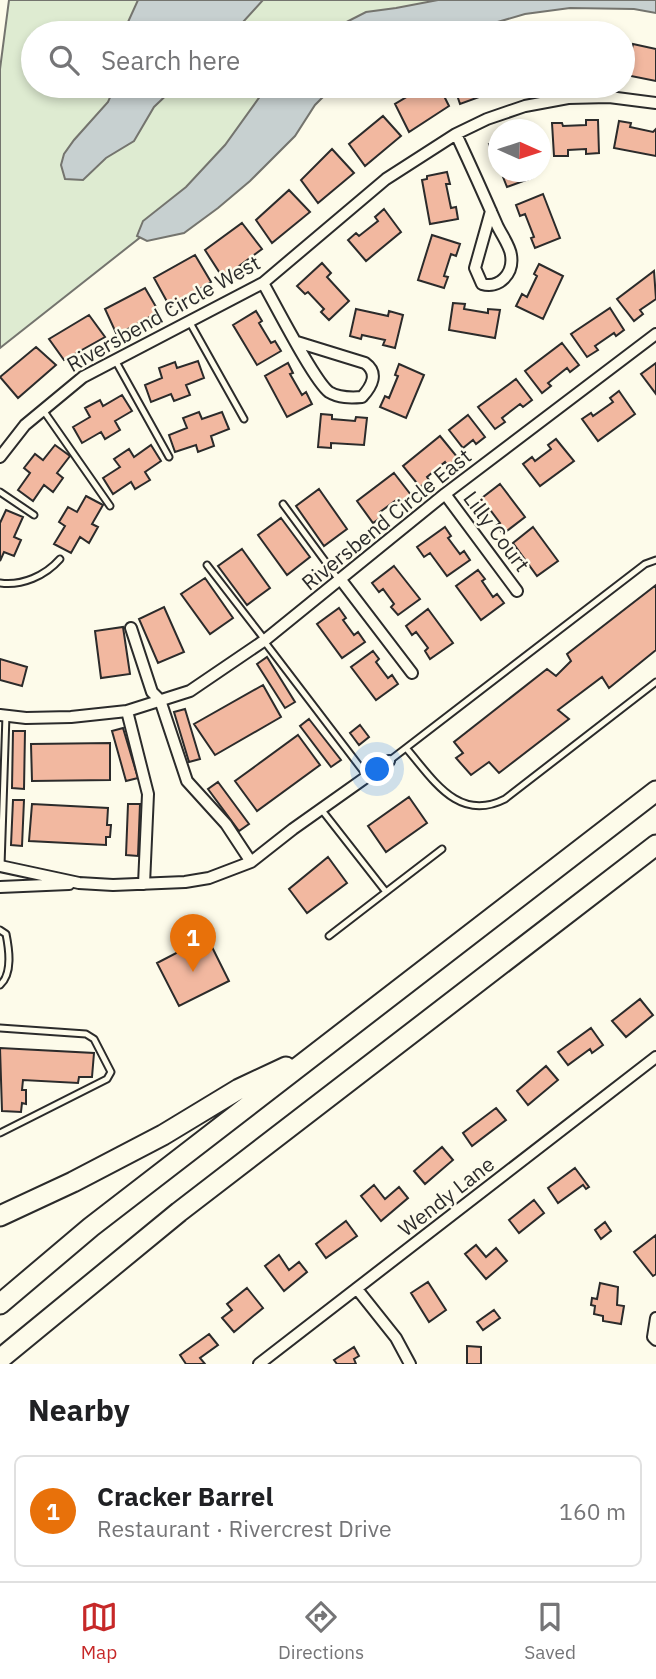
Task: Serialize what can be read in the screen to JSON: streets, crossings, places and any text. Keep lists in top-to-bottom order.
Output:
{
  "streets": {
    "street": [
      "Riversbend Circle West",
      "Riversbend Circle East",
      "Lilly Court",
      "Wendy Lane"
    ]
  },
  "crossings": [
    ["Riversbend Circle East", "Lilly Court"]
  ],
  "north": "right",
  "page": {
    "search": "Search here",
    "pins": "1",
    "heading": "Nearby",
    "list": [
      {
        "mark": "1",
        "name": "Cracker Barrel",
        "note": "Restaurant · Rivercrest Drive",
        "value": "160 m"
      }
    ],
    "nav": ["Map", "Directions", "Saved"]
  }
}
